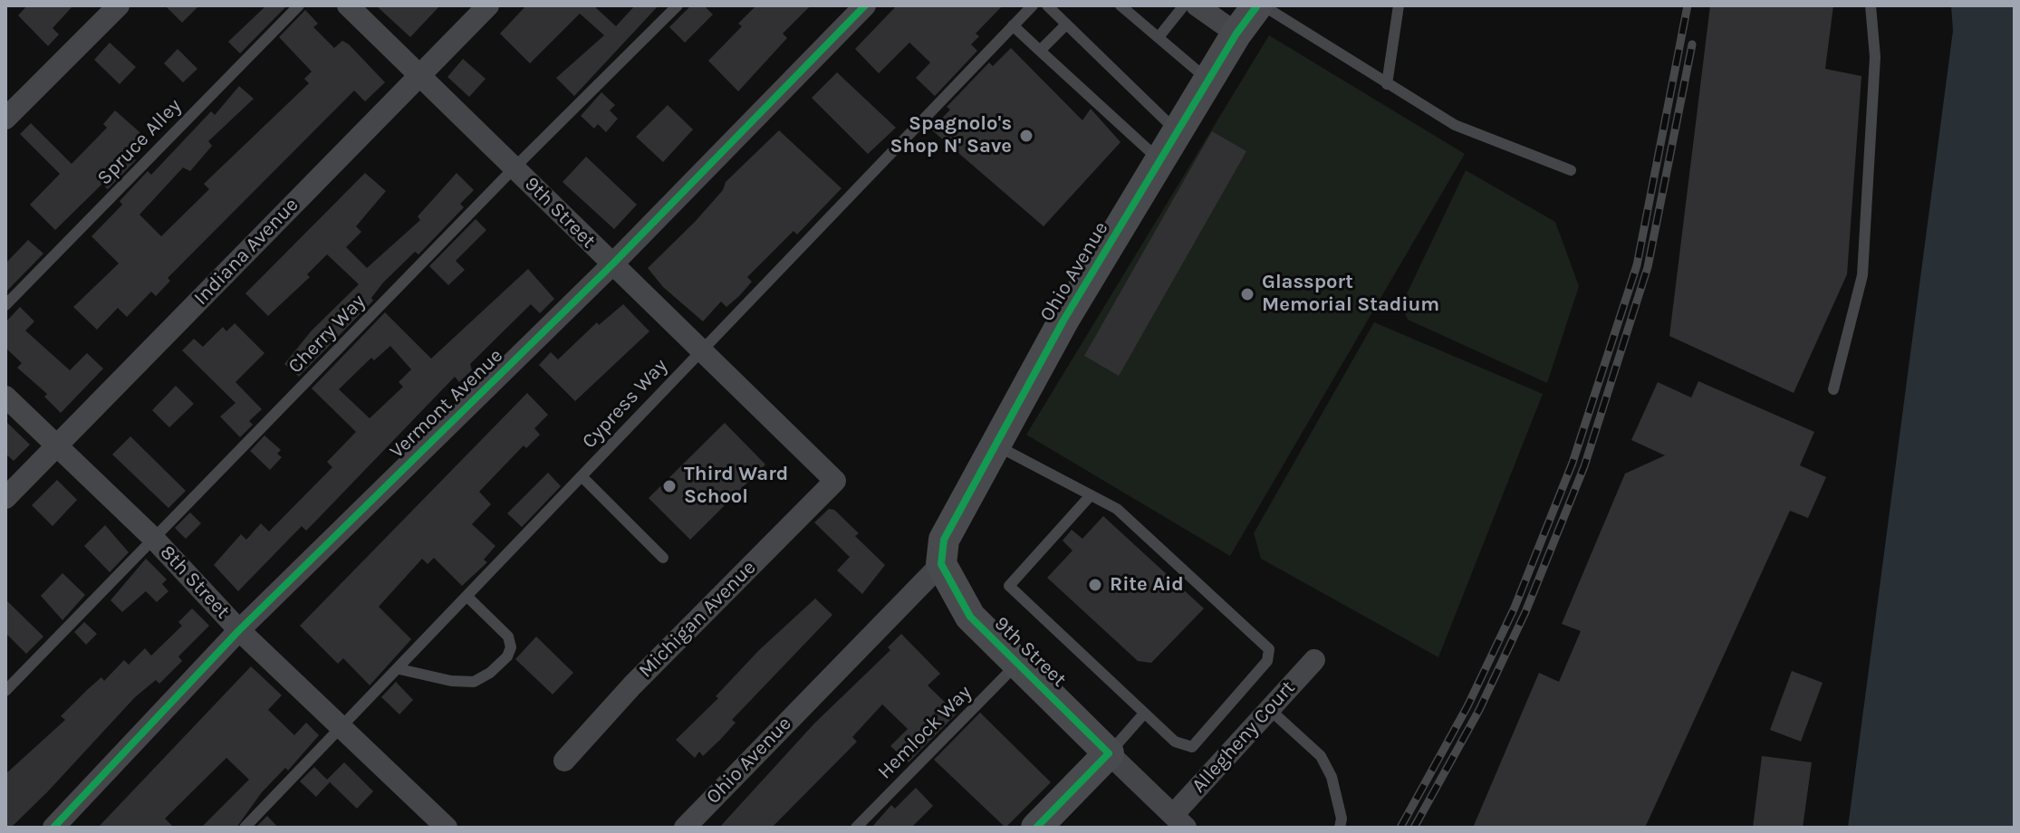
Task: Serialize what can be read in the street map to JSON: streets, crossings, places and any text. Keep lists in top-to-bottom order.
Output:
{
  "streets": {
    "main road": ["9th Street", "Ohio Avenue"],
    "street": [
      "Indiana Avenue",
      "Vermont Avenue",
      "8th Street",
      "Michigan Avenue",
      "Allegheny Court"
    ],
    "lane": [
      "Spruce Alley",
      "Cherry Way",
      "Cypress Way",
      "Hemlock Way"
    ]
  },
  "crossings": [
    ["9th Street", "Indiana Avenue"],
    ["9th Street", "Ohio Avenue"],
    ["9th Street", "Cherry Way"],
    ["9th Street", "Vermont Avenue"],
    ["9th Street", "Cypress Way"],
    ["9th Street", "Michigan Avenue"],
    ["9th Street", "Hemlock Way"],
    ["9th Street", "Allegheny Court"],
    ["Indiana Avenue", "8th Street"],
    ["Cherry Way", "8th Street"],
    ["Vermont Avenue", "8th Street"],
    ["Cypress Way", "8th Street"]
  ],
  "places": [
    "Spagnolo's Shop N' Save",
    "Glassport Memorial Stadium",
    "Third Ward School",
    "Rite Aid"
  ]
}
